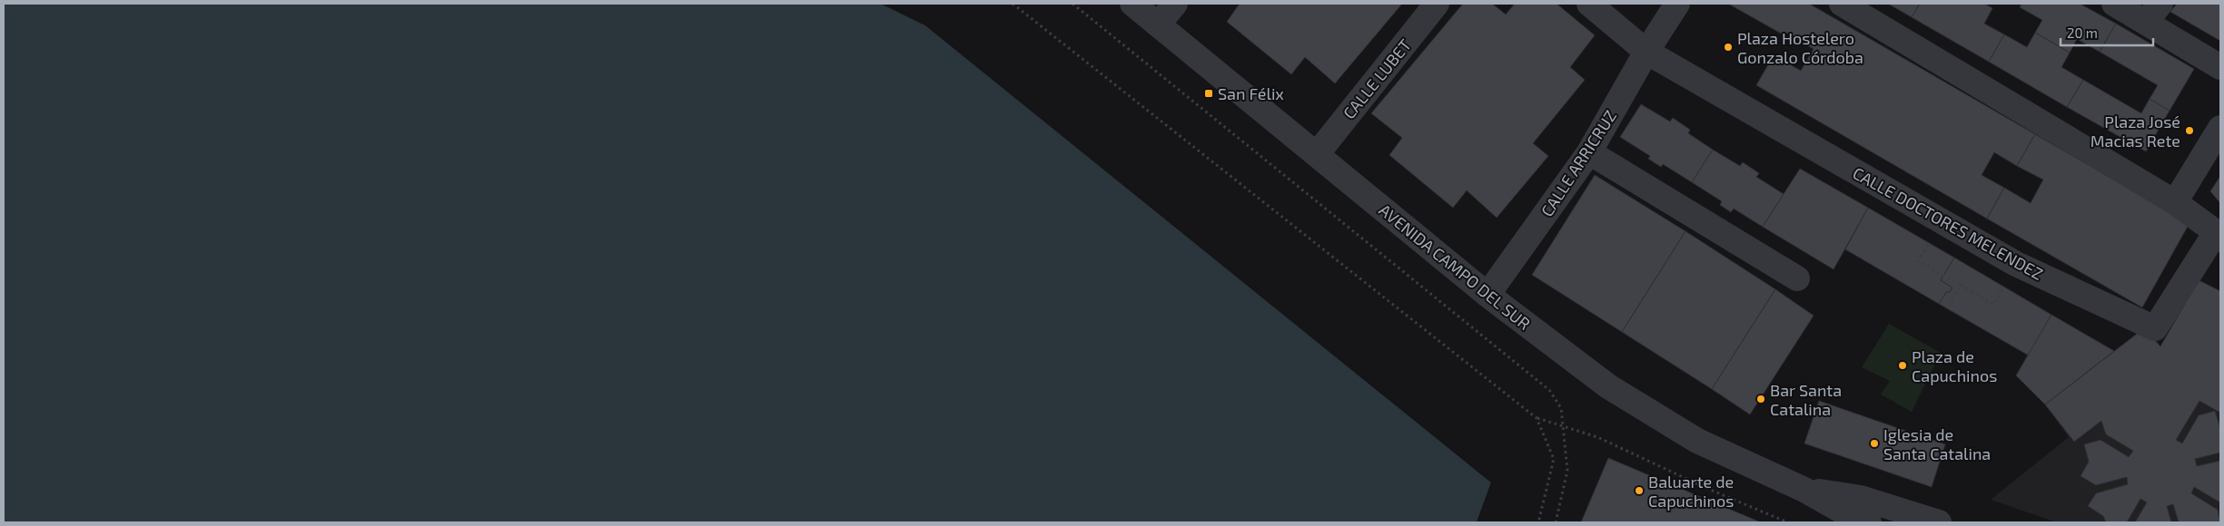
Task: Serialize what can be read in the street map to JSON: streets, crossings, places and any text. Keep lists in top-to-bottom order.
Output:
{
  "streets": {
    "street": [
      "CALLE LUBET",
      "CALLE ARRICRUZ",
      "CALLE DOCTORES MELENDEZ",
      "AVENIDA CAMPO DEL SUR"
    ]
  },
  "crossings": [
    ["CALLE LUBET", "AVENIDA CAMPO DEL SUR"],
    ["CALLE ARRICRUZ", "CALLE DOCTORES MELENDEZ"],
    ["CALLE ARRICRUZ", "AVENIDA CAMPO DEL SUR"]
  ],
  "places": {
    "other": [
      "Plaza Hostelero Gonzalo Córdoba",
      "Plaza José Macias Rete",
      "Plaza de Capuchinos",
      "Bar Santa Catalina",
      "Iglesia de Santa Catalina",
      "Baluarte de Capuchinos"
    ],
    "transit": ["San Félix"]
  },
  "scale_bar": "20 m"
}
